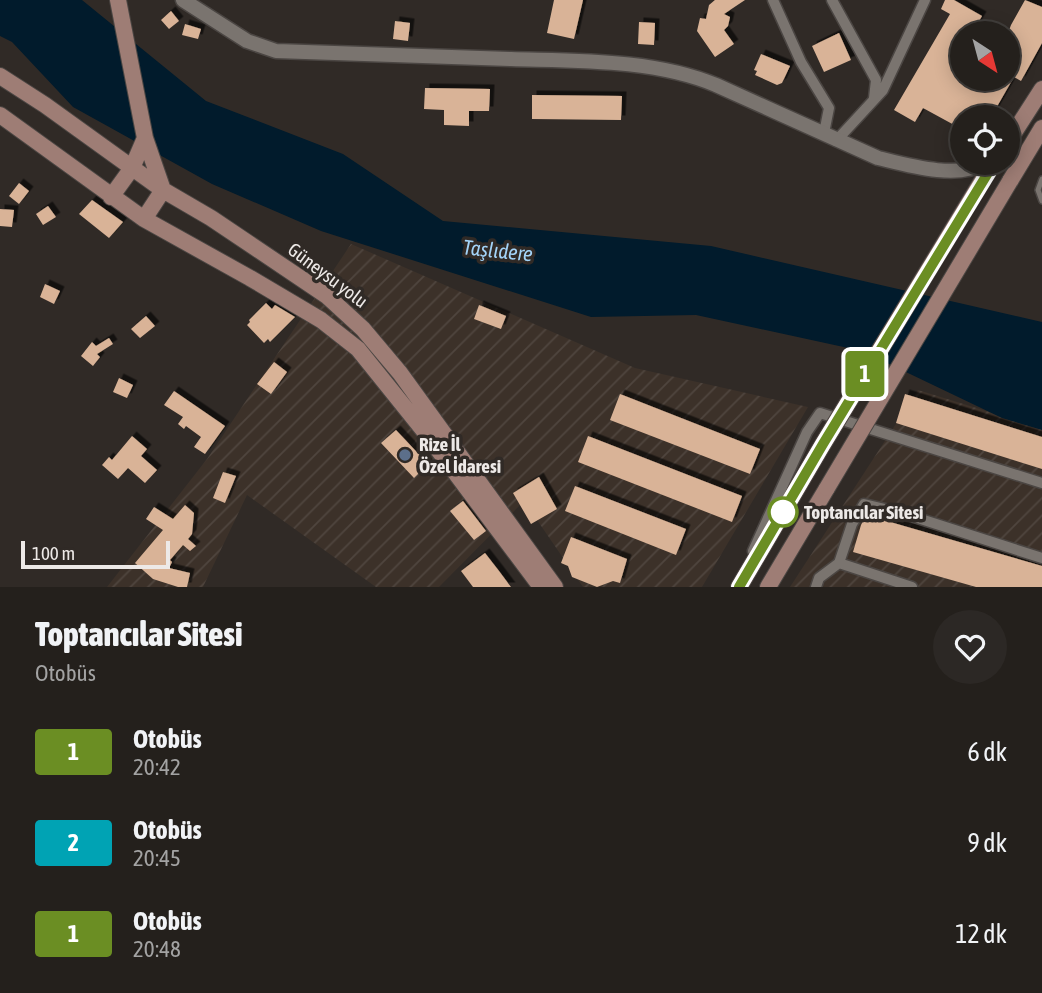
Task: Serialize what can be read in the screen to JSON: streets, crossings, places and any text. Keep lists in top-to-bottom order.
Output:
{
  "streets": {
    "main road": ["Güneysu yolu"]
  },
  "water": ["Taşlıdere"],
  "places": ["Rize İl Özel İdaresi", "Toptancılar Sitesi"],
  "lines": ["bus line 1"],
  "scale_bar": "100 m",
  "north": "bottom right",
  "page": {
    "on_map": "1",
    "scale": "100 m",
    "heading": ["Toptancılar Sitesi", "Otobüs"],
    "list": [
      {
        "mark": "1",
        "name": "Otobüs",
        "note": "20:42",
        "value": "6 dk"
      },
      {
        "mark": "2",
        "name": "Otobüs",
        "note": "20:45",
        "value": "9 dk"
      },
      {
        "mark": "1",
        "name": "Otobüs",
        "note": "20:48",
        "value": "12 dk"
      }
    ]
  }
}
